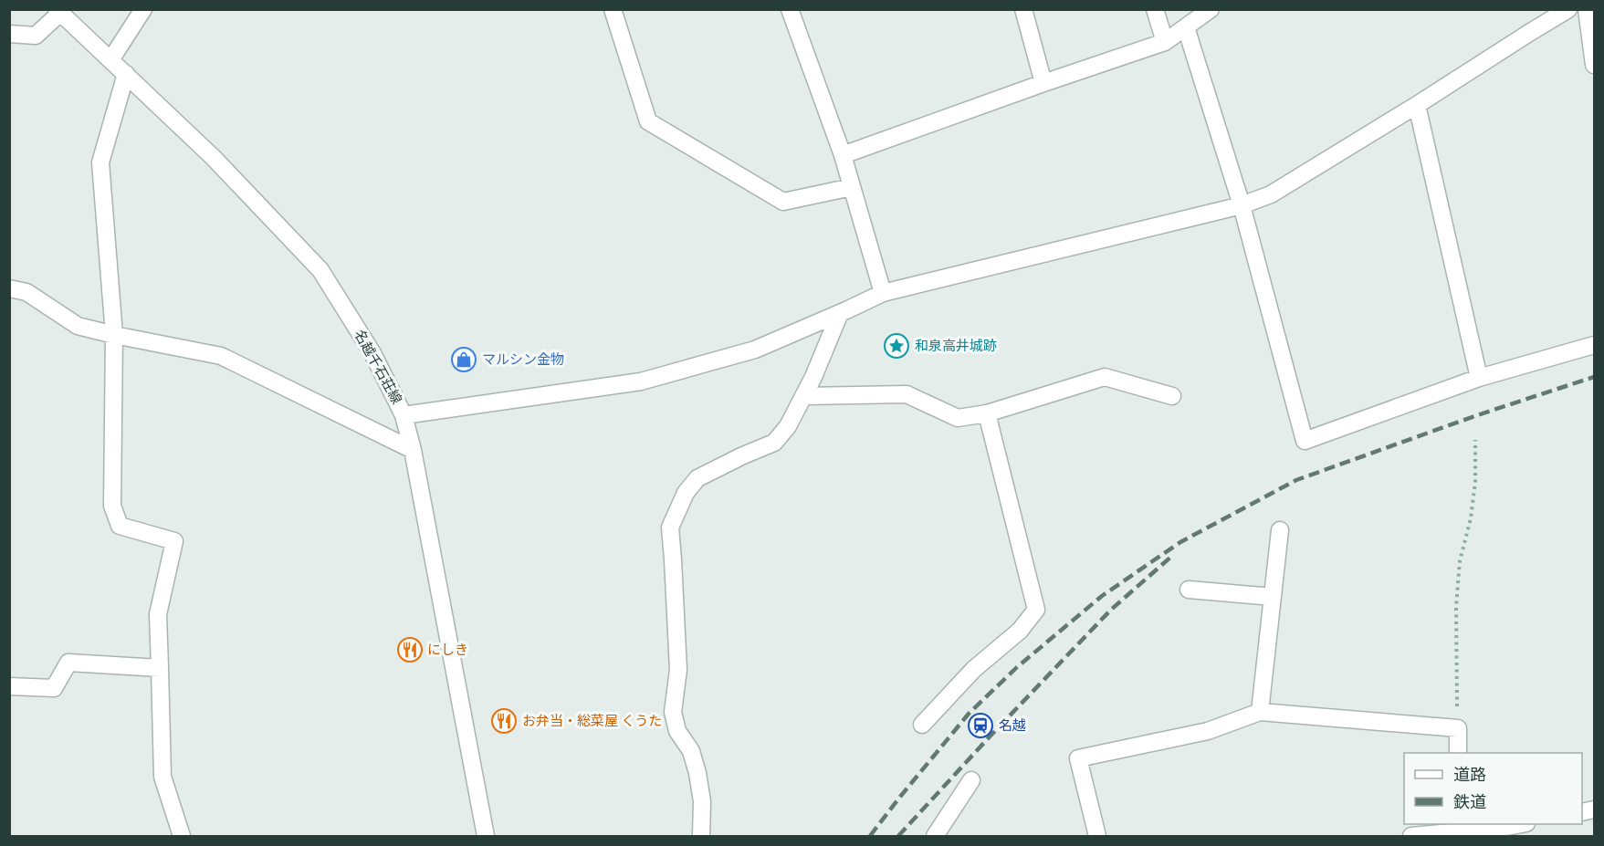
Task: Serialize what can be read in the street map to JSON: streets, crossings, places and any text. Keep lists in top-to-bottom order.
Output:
{
  "streets": {
    "street": ["名越千石荘線"]
  },
  "places": {
    "place": ["和泉高井城跡"],
    "shop": ["マルシン金物"],
    "restaurant": ["にしき", "お弁当・総菜屋 くうた"],
    "station": ["名越"]
  },
  "legend": ["道路", "鉄道"]
}
